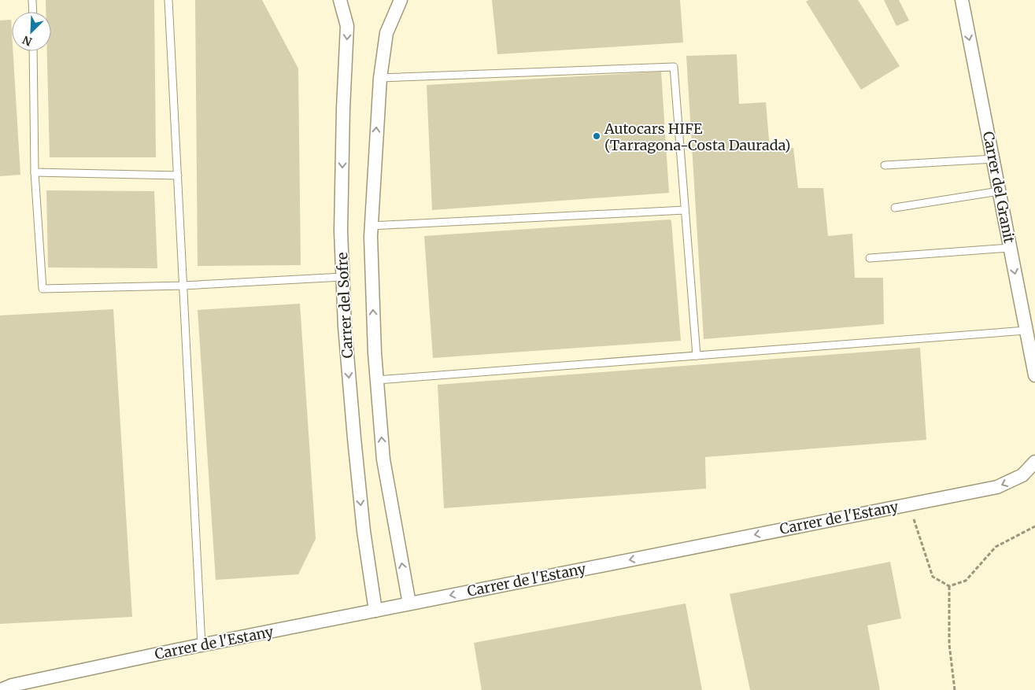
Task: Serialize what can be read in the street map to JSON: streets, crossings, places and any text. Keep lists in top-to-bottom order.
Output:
{
  "streets": {
    "street": ["Carrer del Granit", "Carrer del Sofre", "Carrer de l'Estany"]
  },
  "crossings": [
    ["Carrer del Sofre", "Carrer de l'Estany"]
  ],
  "one_way": ["Carrer del Granit", "Carrer de l'Estany"],
  "places": ["Autocars HIFE (Tarragona-Costa Daurada)"],
  "north": "bottom left"
}
